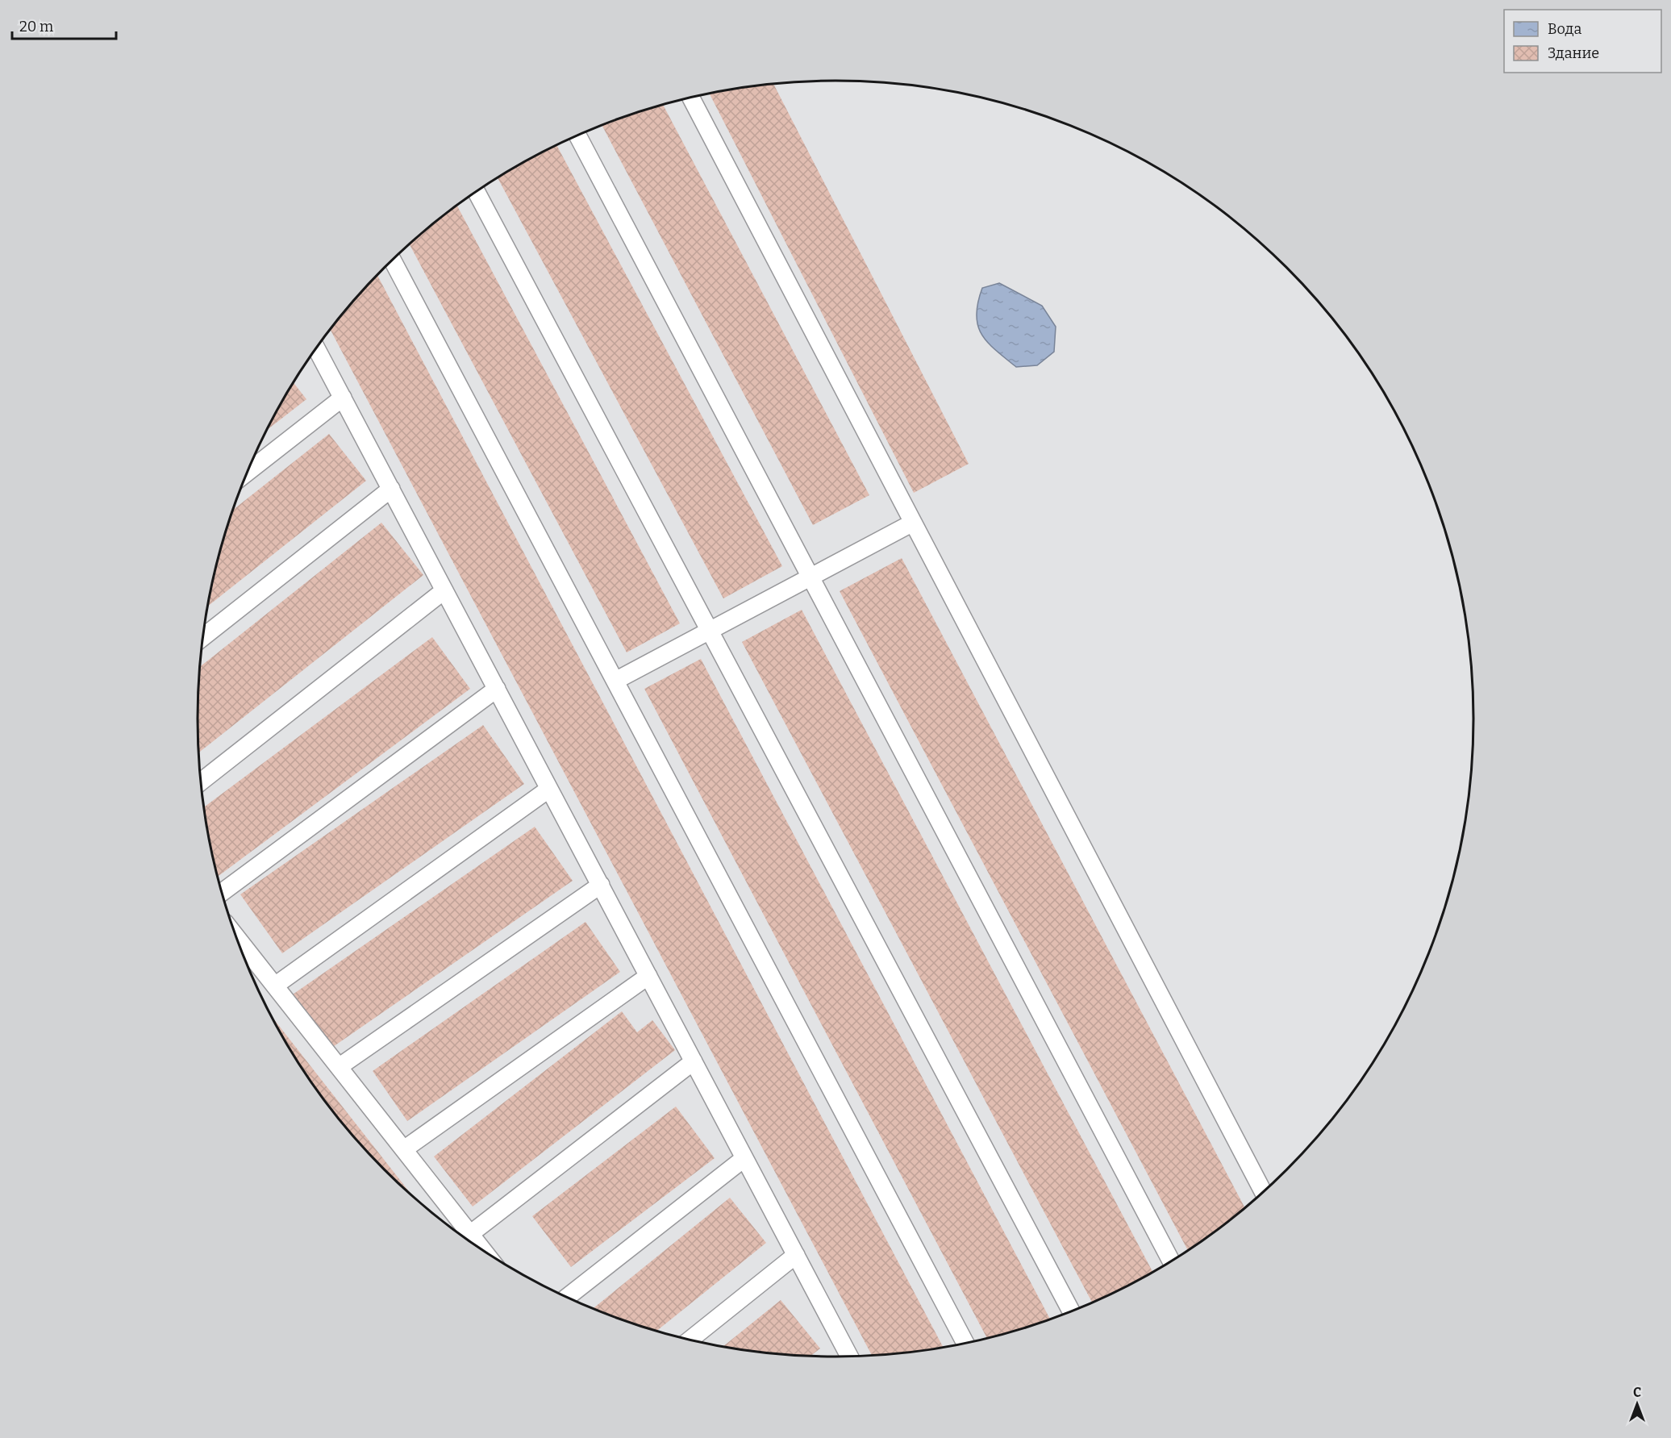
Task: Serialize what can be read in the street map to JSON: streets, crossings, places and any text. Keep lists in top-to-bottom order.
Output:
{
  "legend": ["Вода", "Здание"],
  "scale_bar": "20 m",
  "north": "top"
}
